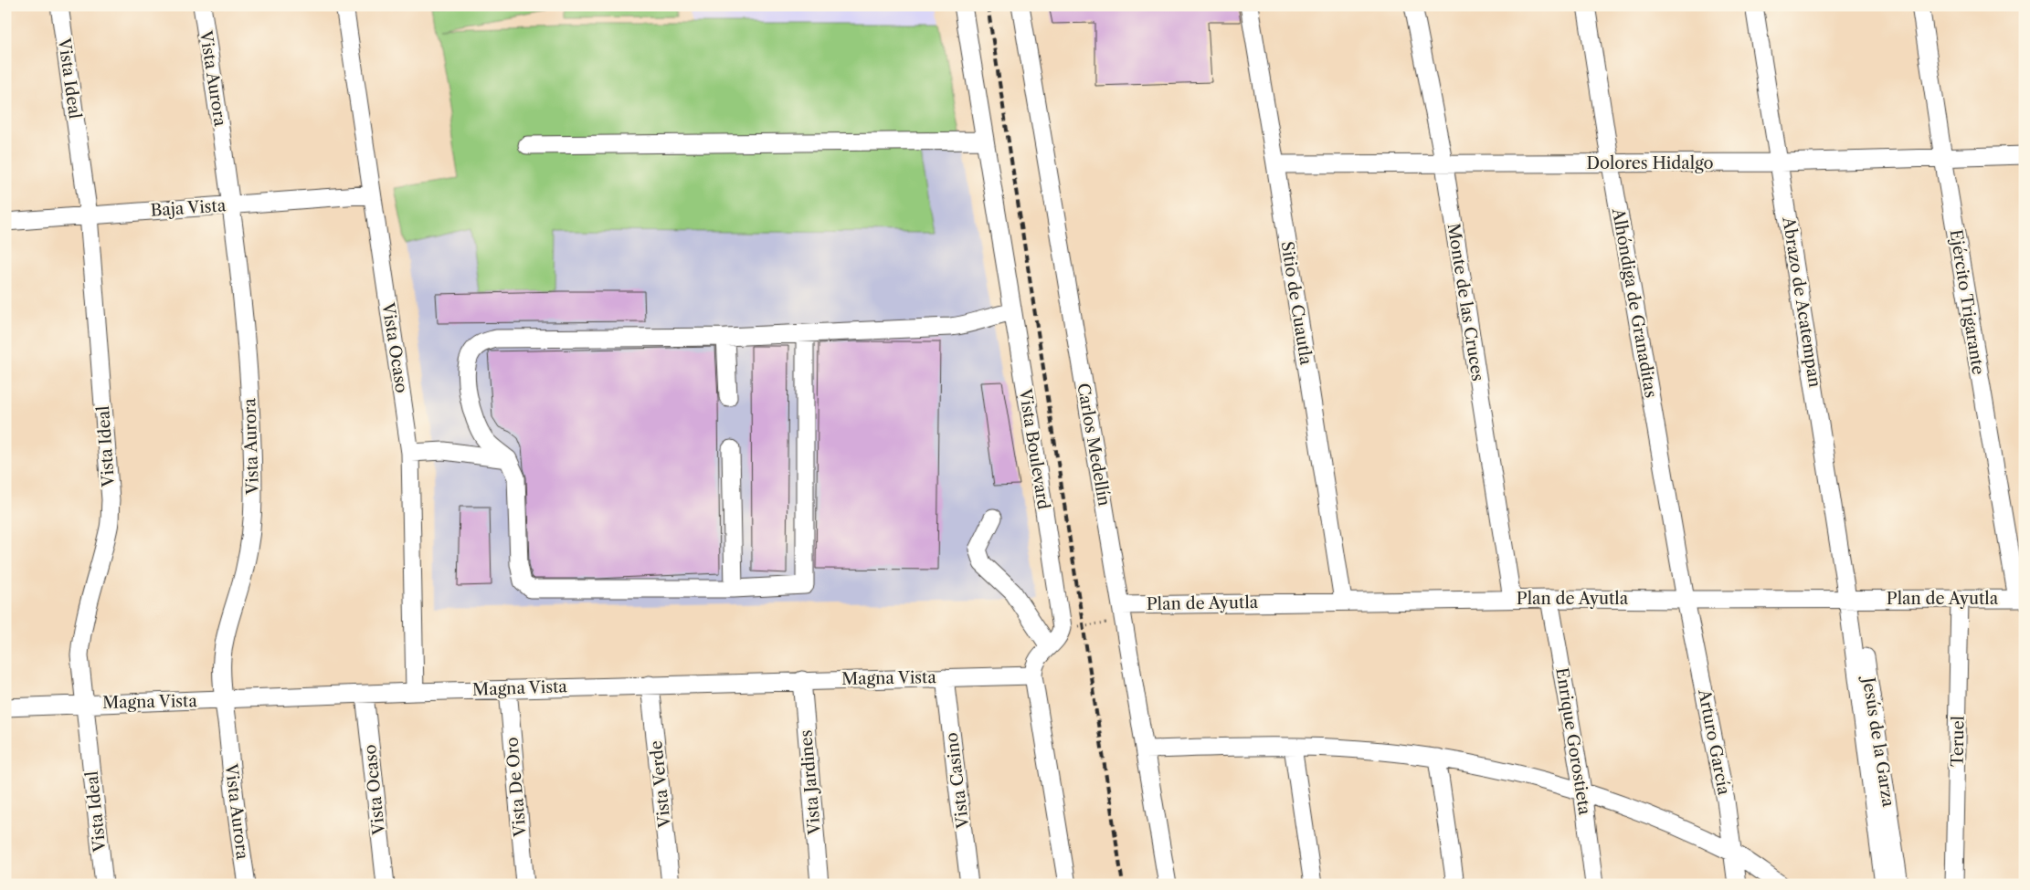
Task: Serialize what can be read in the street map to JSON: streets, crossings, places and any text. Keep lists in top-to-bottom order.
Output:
{
  "streets": {
    "street": [
      "Vista Ideal",
      "Vista Aurora",
      "Dolores Hidalgo",
      "Baja Vista",
      "Monte de las Cruces",
      "Abrazo de Acatempan",
      "Ejército Trigarante",
      "Sitio de Cuautla",
      "Alhóndiga de Granaditas",
      "Vista Ocaso",
      "Carlos Medellín",
      "Vista Boulevard",
      "Plan de Ayutla",
      "Magna Vista",
      "Enrique Gorostieta",
      "Teruel",
      "Arturo García",
      "Jesús de la Garza",
      "Vista Casino",
      "Vista Jardines",
      "Vista Verde",
      "Vista De Oro"
    ]
  },
  "crossings": [
    ["Vista Ideal", "Baja Vista"],
    ["Vista Ideal", "Magna Vista"],
    ["Vista Aurora", "Baja Vista"],
    ["Vista Aurora", "Magna Vista"],
    ["Dolores Hidalgo", "Monte de las Cruces"],
    ["Dolores Hidalgo", "Abrazo de Acatempan"],
    ["Dolores Hidalgo", "Ejército Trigarante"],
    ["Dolores Hidalgo", "Sitio de Cuautla"],
    ["Dolores Hidalgo", "Alhóndiga de Granaditas"],
    ["Baja Vista", "Vista Ocaso"],
    ["Monte de las Cruces", "Plan de Ayutla"],
    ["Abrazo de Acatempan", "Plan de Ayutla"],
    ["Abrazo de Acatempan", "Jesús de la Garza"],
    ["Ejército Trigarante", "Plan de Ayutla"],
    ["Sitio de Cuautla", "Plan de Ayutla"],
    ["Alhóndiga de Granaditas", "Plan de Ayutla"],
    ["Alhóndiga de Granaditas", "Arturo García"],
    ["Vista Ocaso", "Magna Vista"],
    ["Carlos Medellín", "Plan de Ayutla"],
    ["Plan de Ayutla", "Enrique Gorostieta"],
    ["Plan de Ayutla", "Teruel"],
    ["Plan de Ayutla", "Arturo García"],
    ["Plan de Ayutla", "Jesús de la Garza"],
    ["Magna Vista", "Vista Casino"],
    ["Magna Vista", "Vista Jardines"],
    ["Magna Vista", "Vista Verde"],
    ["Magna Vista", "Vista De Oro"]
  ]
}
